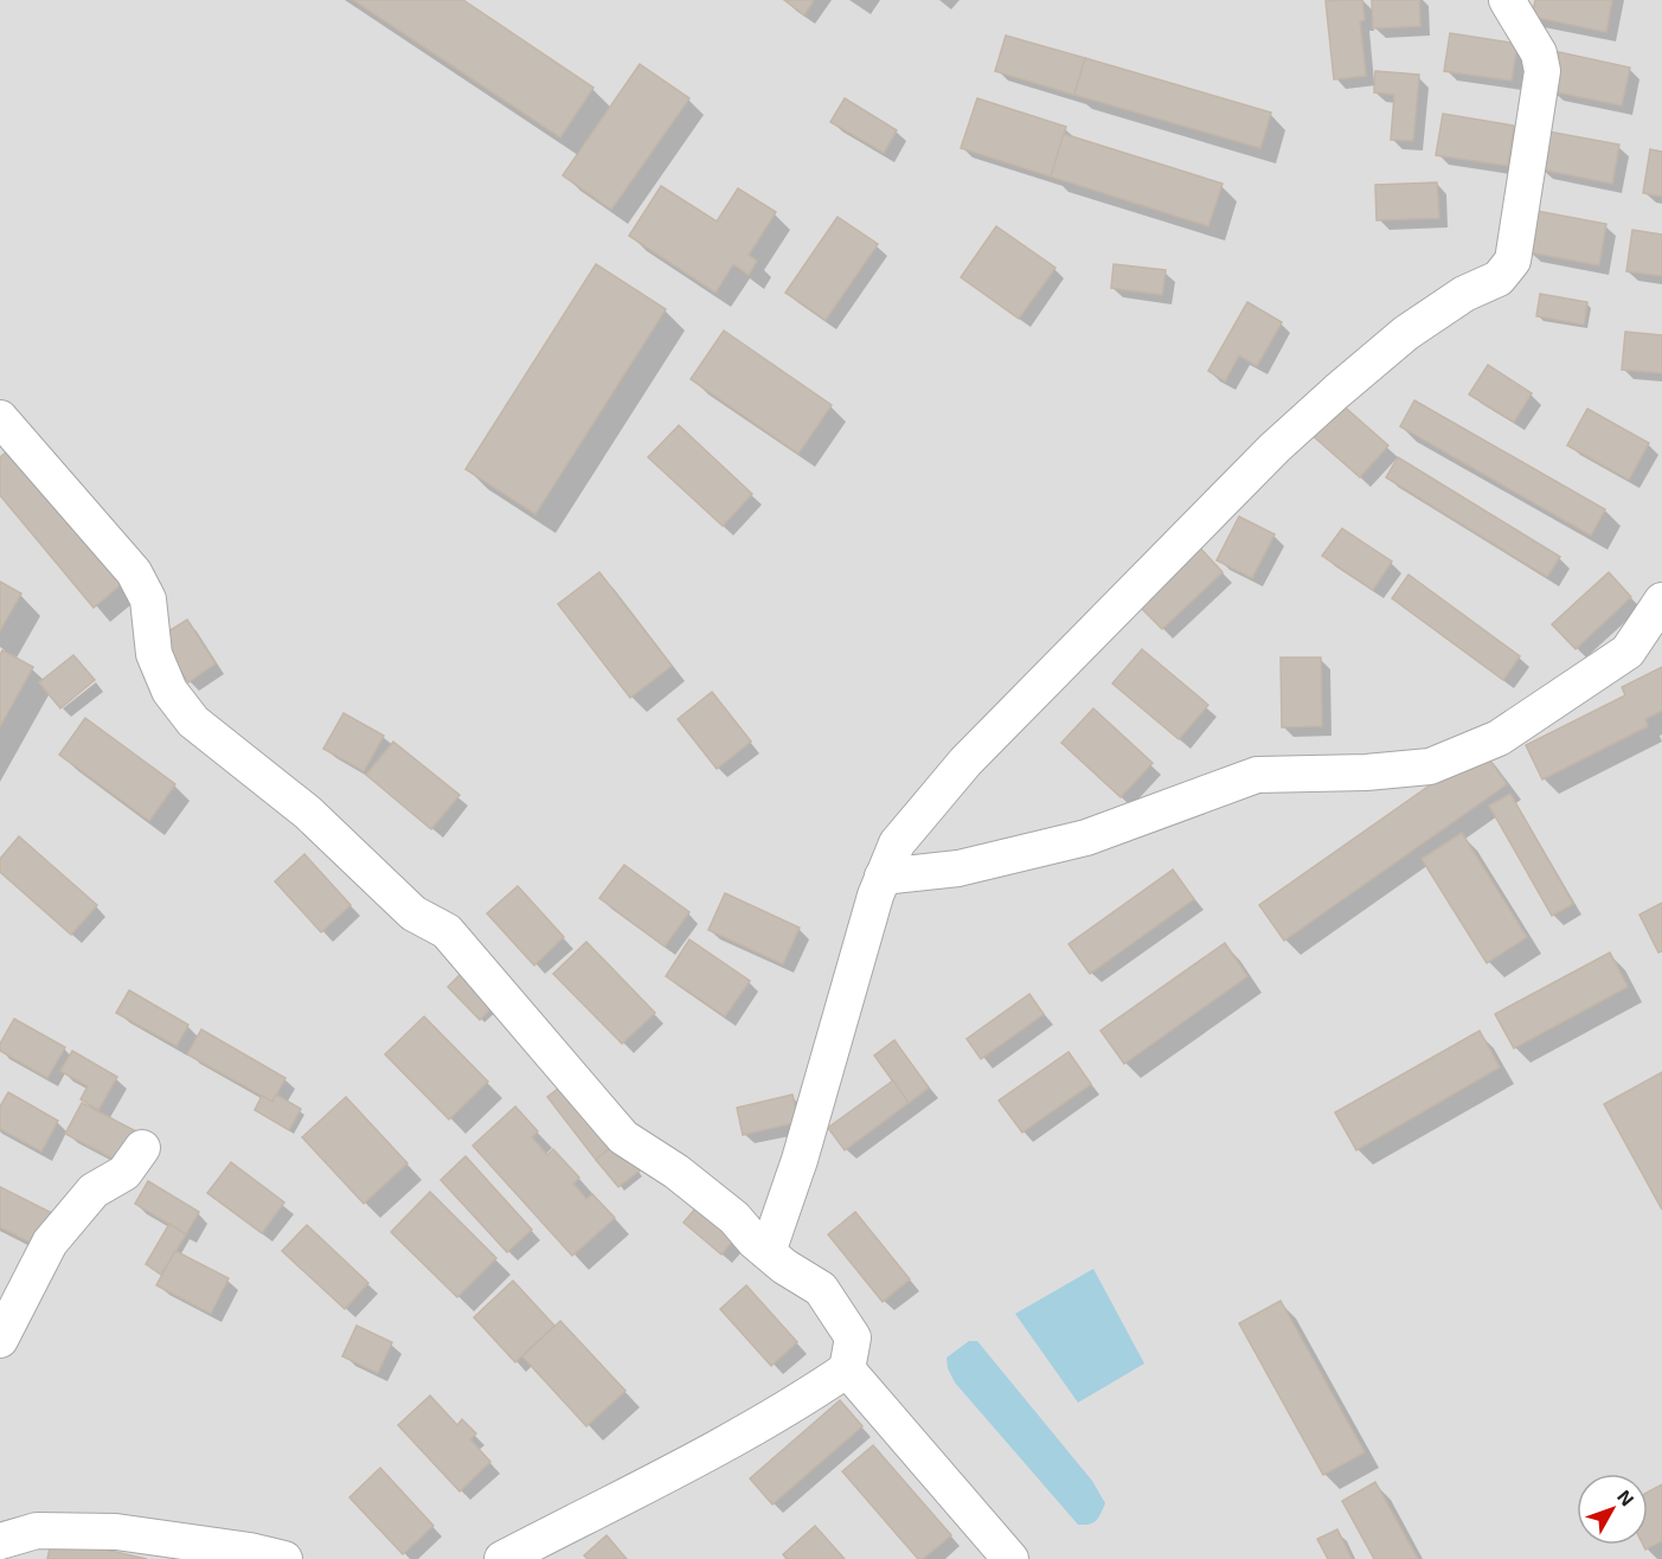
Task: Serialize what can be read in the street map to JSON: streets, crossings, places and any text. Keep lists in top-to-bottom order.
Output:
{
  "north": "top right"
}
